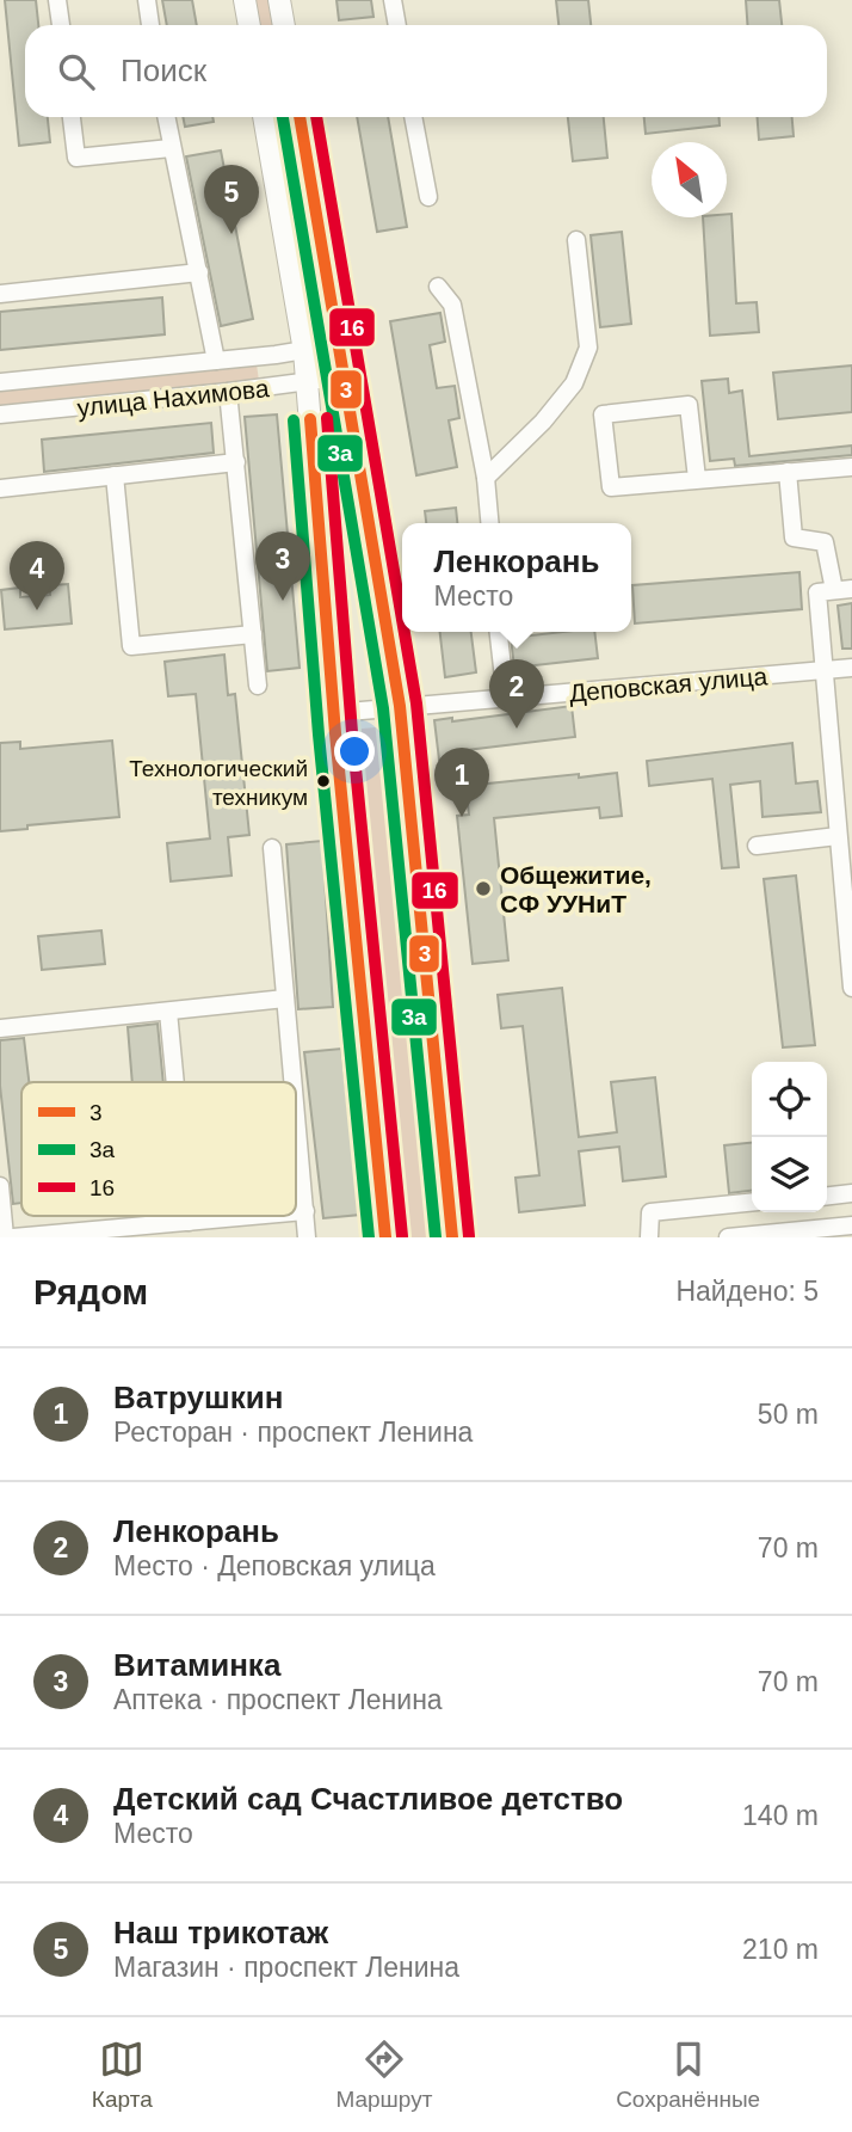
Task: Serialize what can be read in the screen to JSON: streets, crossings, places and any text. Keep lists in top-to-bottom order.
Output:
{
  "streets": {
    "street": ["улица Нахимова", "Деповская улица"]
  },
  "places": ["Технологический техникум", "Общежитие, СФ УУНиТ"],
  "lines": ["transit line 3", "transit line 3а", "transit line 16"],
  "legend": ["3", "3а", "16"],
  "north": "top left",
  "page": {
    "search": "Поиск",
    "pins": [
      "5",
      "3",
      "4",
      "2",
      "1"
    ],
    "popup": ["Ленкорань", "Место"],
    "heading": ["Рядом", "Найдено: 5"],
    "list": [
      {
        "mark": "1",
        "name": "Ватрушкин",
        "note": "Ресторан · проспект Ленина",
        "value": "50 m"
      },
      {
        "mark": "2",
        "name": "Ленкорань",
        "note": "Место · Деповская улица",
        "value": "70 m"
      },
      {
        "mark": "3",
        "name": "Витаминка",
        "note": "Аптека · проспект Ленина",
        "value": "70 m"
      },
      {
        "mark": "4",
        "name": "Детский сад Счастливое детство",
        "note": "Место",
        "value": "140 m"
      },
      {
        "mark": "5",
        "name": "Наш трикотаж",
        "note": "Магазин · проспект Ленина",
        "value": "210 m"
      }
    ],
    "nav": ["Карта", "Маршрут", "Сохранённые"]
  }
}
